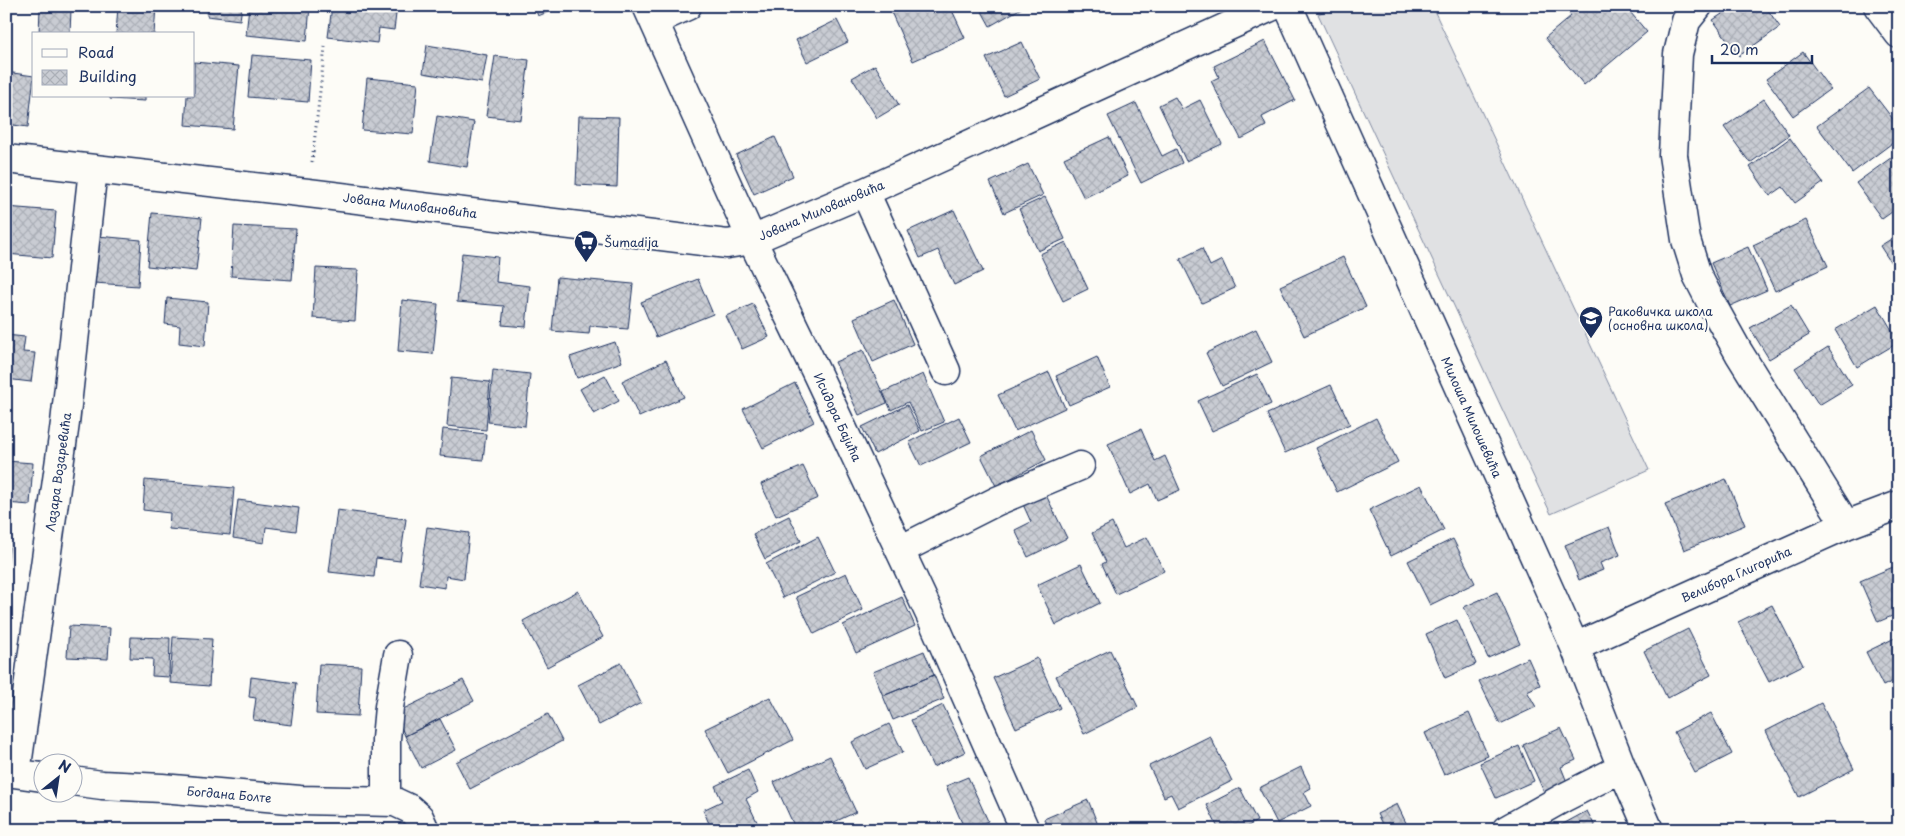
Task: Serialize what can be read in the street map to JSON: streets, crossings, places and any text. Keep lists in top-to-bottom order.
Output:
{
  "streets": {
    "street": [
      "Јована Миловановића",
      "Исидора Бајића",
      "Милоша Милошевића",
      "Лазара Возаревића",
      "Велибора Глигорића",
      "Богдана Болте"
    ]
  },
  "crossings": [
    ["Јована Миловановића", "Исидора Бајића"],
    ["Јована Миловановића", "Лазара Возаревића"],
    ["Милоша Милошевића", "Велибора Глигорића"]
  ],
  "places": {
    "supermarket": ["Šumadija"],
    "school or university": ["Раковичка школа (основна школа)"]
  },
  "legend": ["Road", "Building"],
  "scale_bar": "20 m",
  "north": "top right"
}
